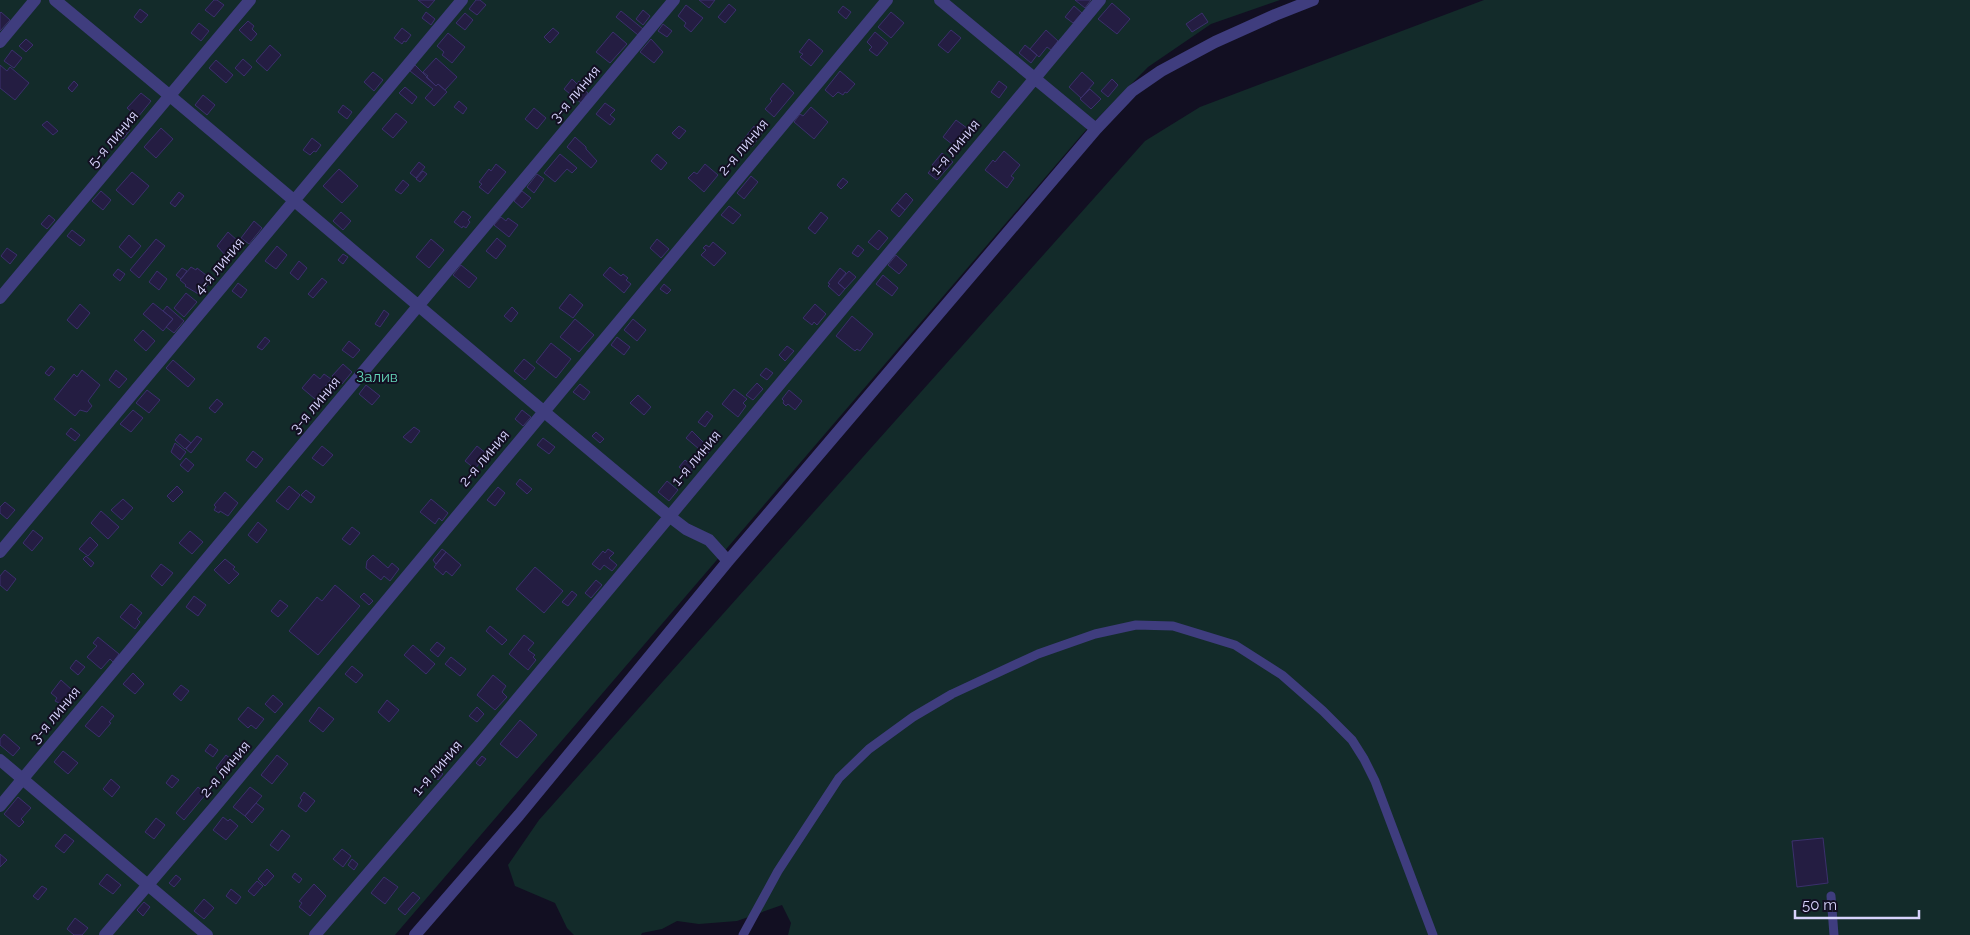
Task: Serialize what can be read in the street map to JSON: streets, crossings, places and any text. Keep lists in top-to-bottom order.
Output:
{
  "streets": {
    "street": [
      "3-я линия",
      "5-я линия",
      "2-я линия",
      "1-я линия",
      "4-я линия"
    ]
  },
  "parks": ["Залив"],
  "scale_bar": "50 m"
}
